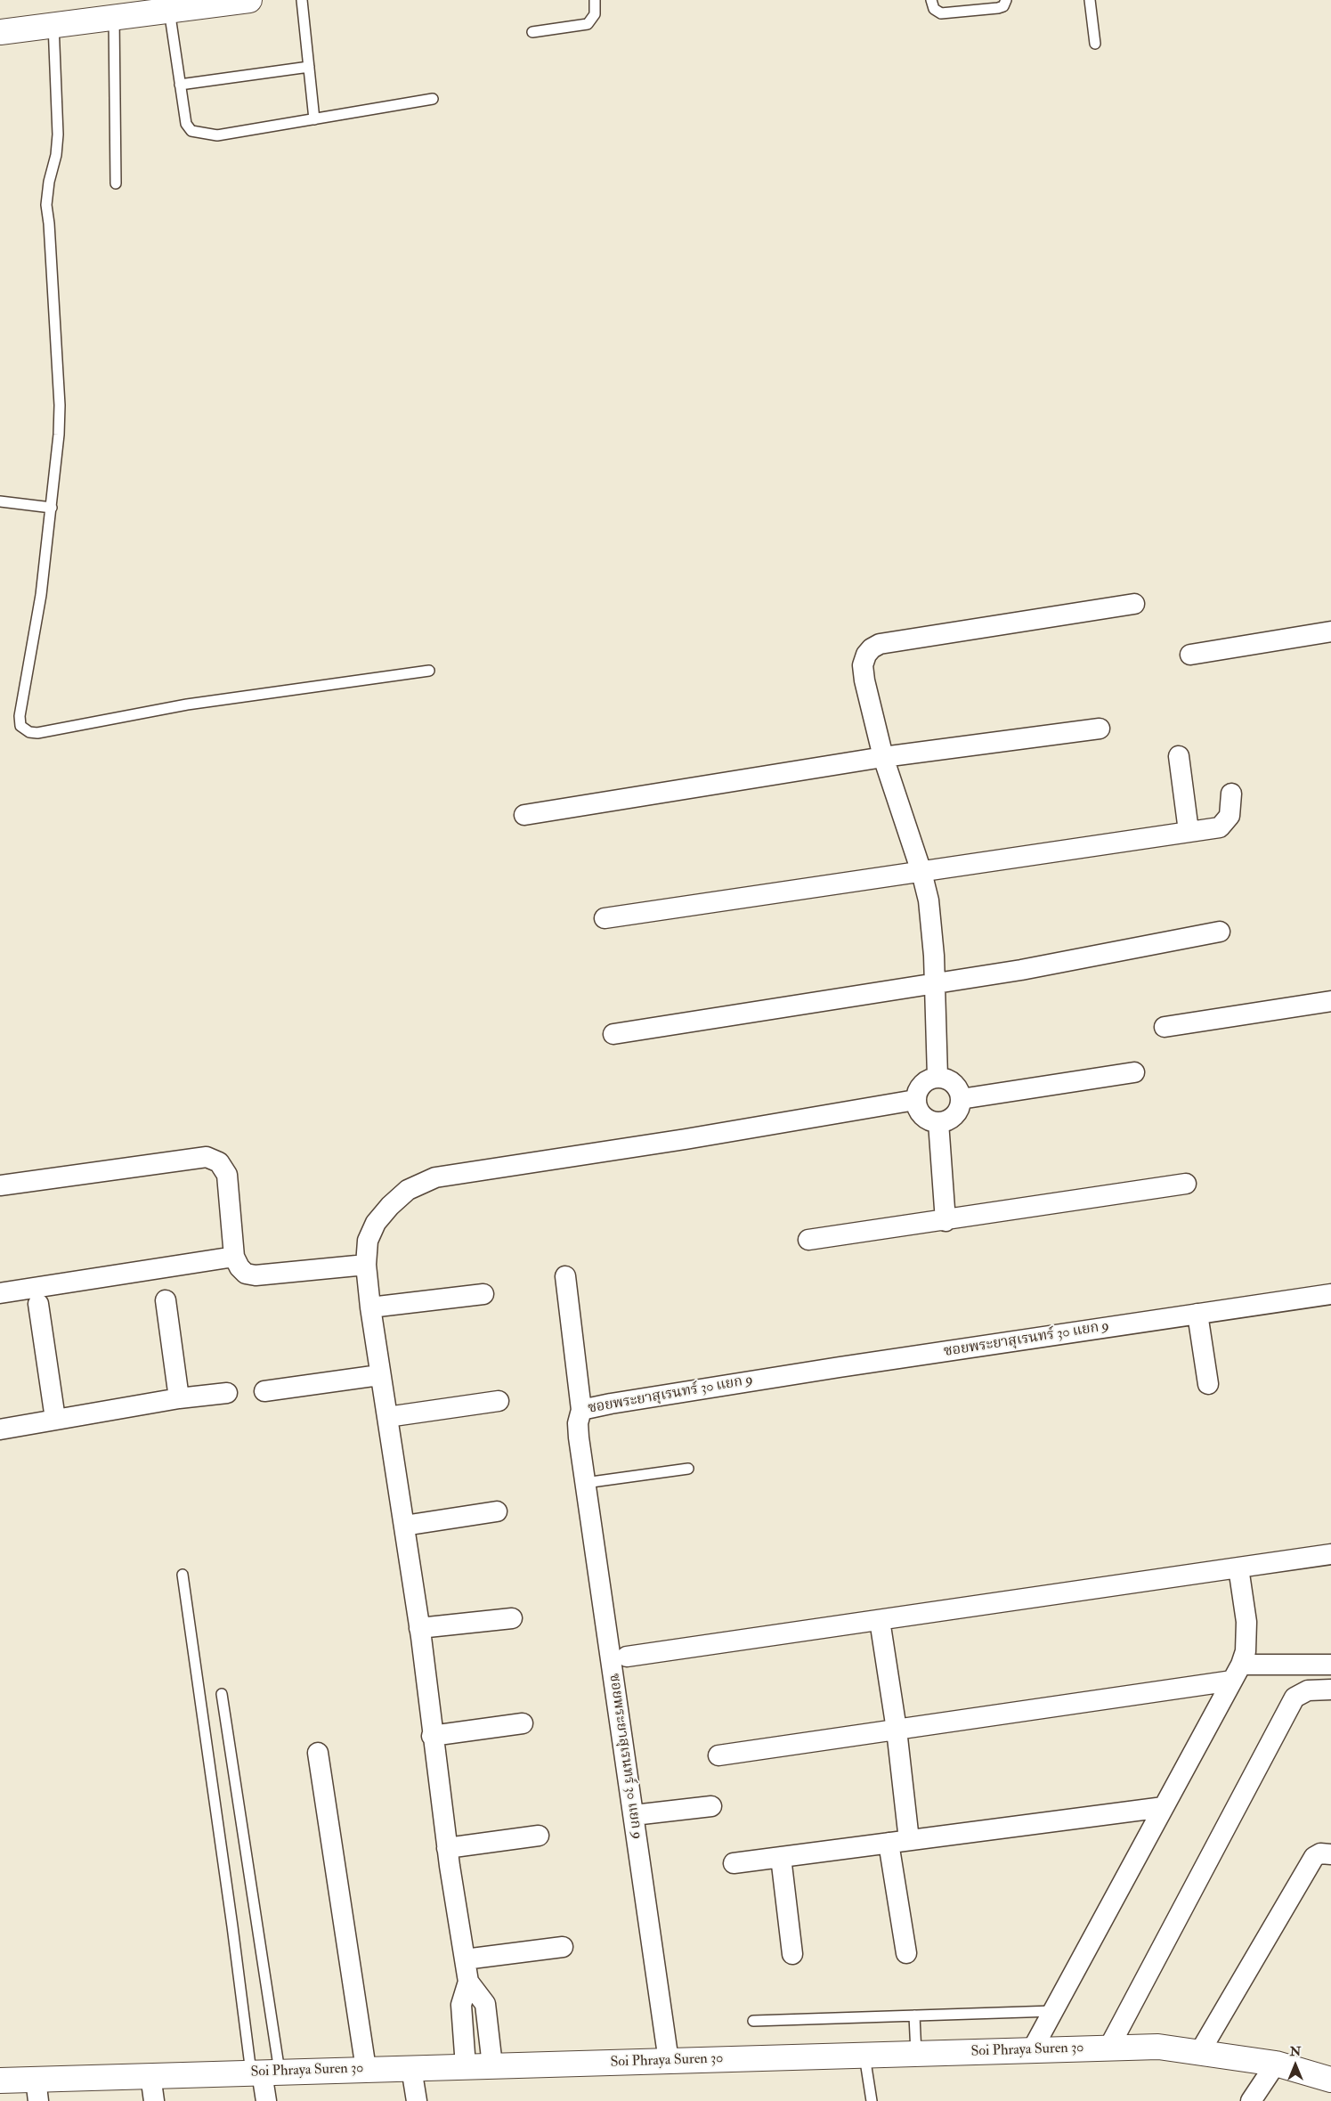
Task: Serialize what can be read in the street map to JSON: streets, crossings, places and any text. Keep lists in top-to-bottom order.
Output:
{
  "streets": {
    "street": ["ซอยพระยาสุเรนทร์ 30 แยก 9", "Soi Phraya Suren 30"]
  },
  "crossings": [
    ["ซอยพระยาสุเรนทร์ 30 แยก 9", "Soi Phraya Suren 30"]
  ],
  "north": "top"
}
